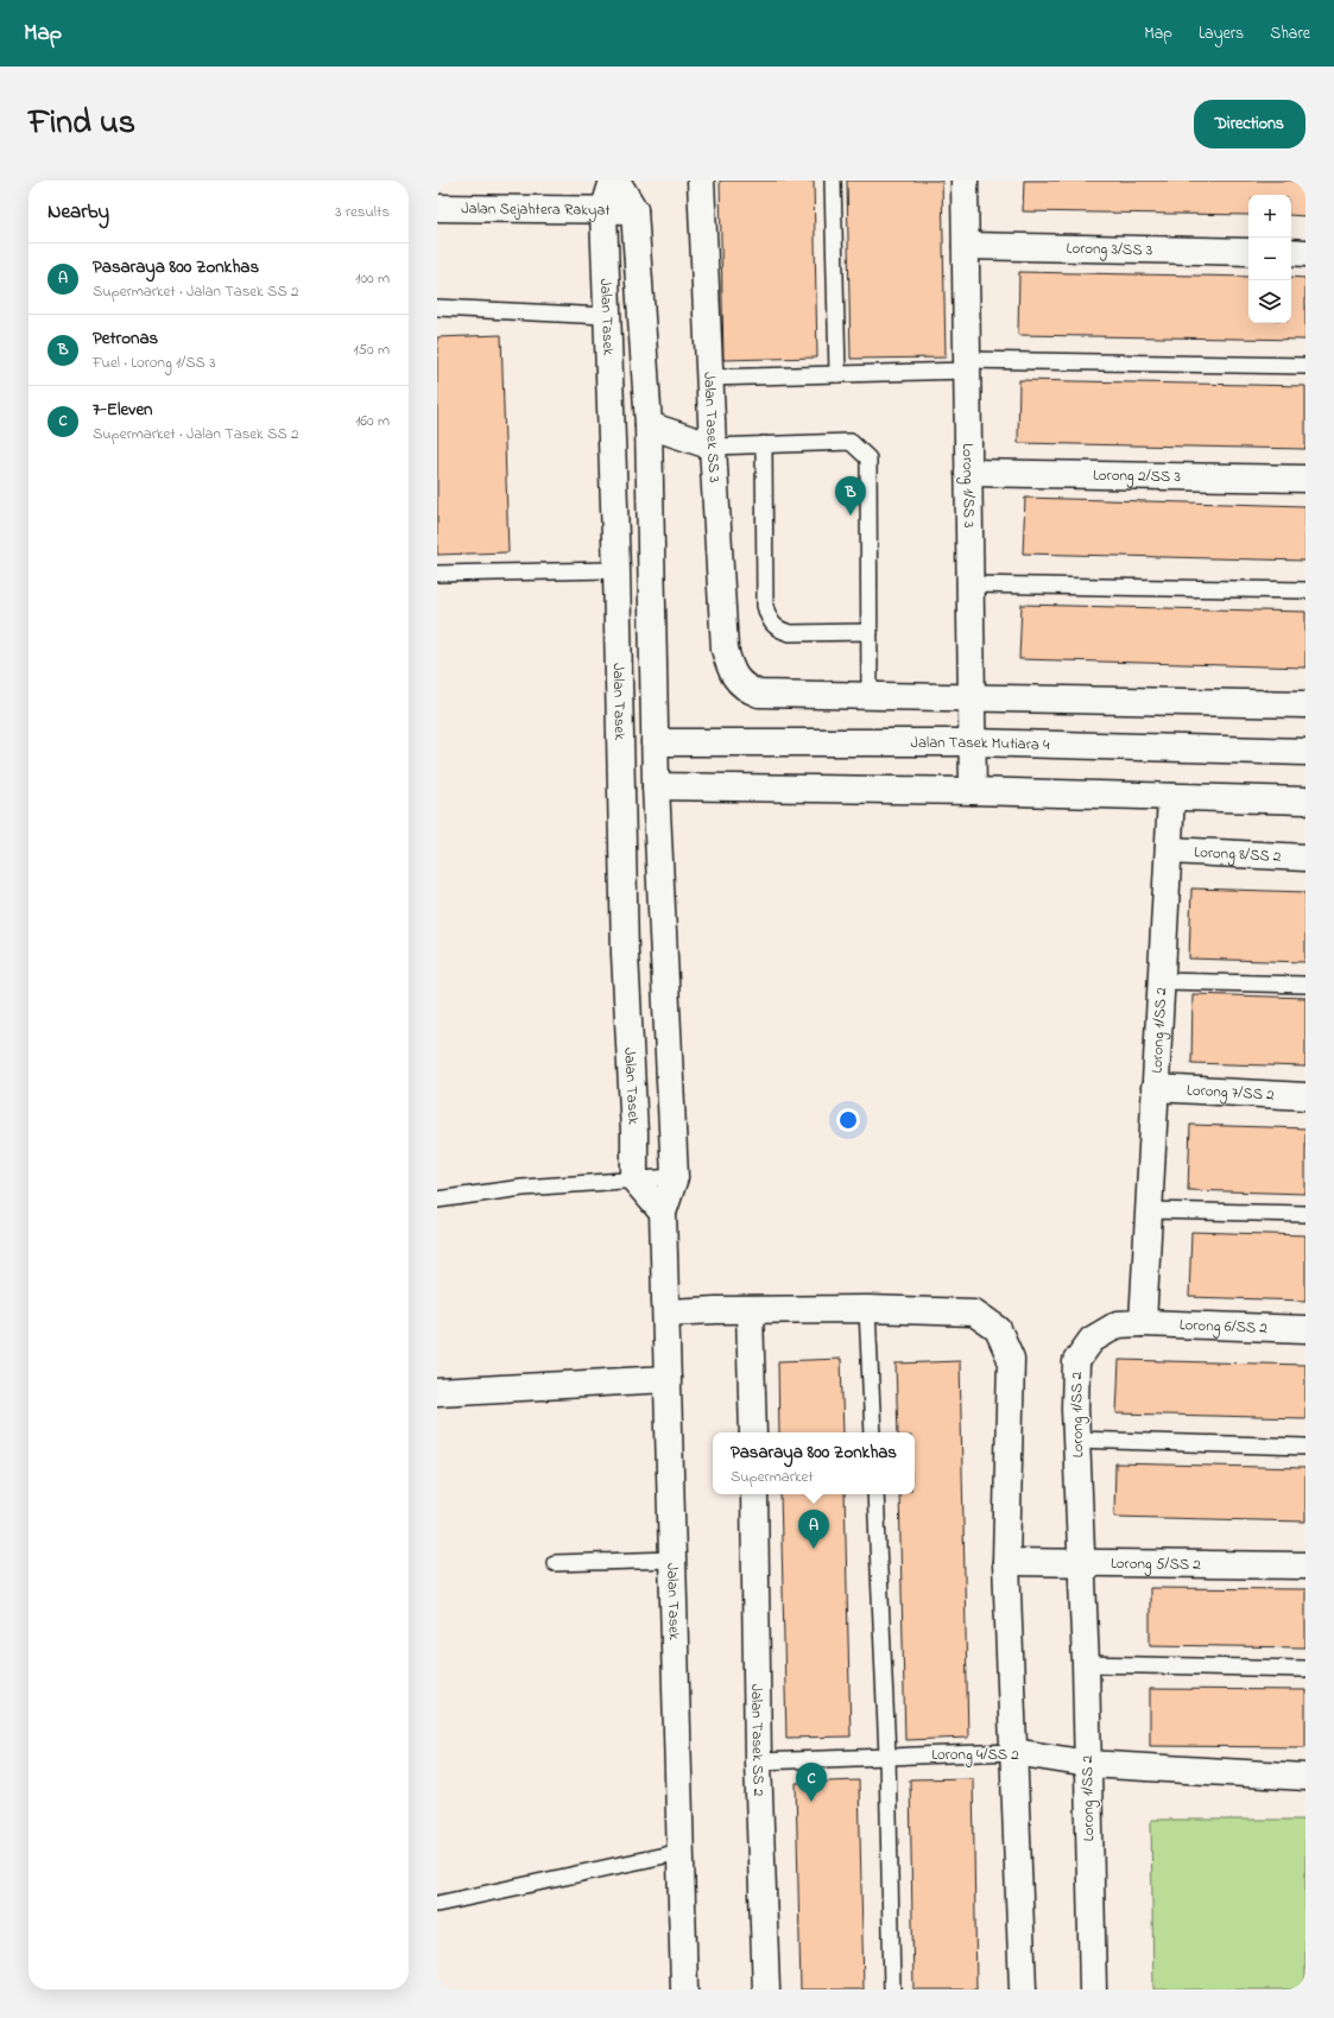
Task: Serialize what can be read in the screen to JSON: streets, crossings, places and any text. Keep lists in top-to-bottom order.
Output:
{
  "streets": {
    "street": [
      "Jalan Sejahtera Rakyat",
      "Lorong 3/SS 3",
      "Jalan Tasek",
      "Jalan Tasek SS 3",
      "Lorong 2/SS 3",
      "Lorong 1/SS 3",
      "Jalan Tasek Mutiara 4",
      "Lorong 8/SS 2",
      "Lorong 1/SS 2",
      "Lorong 7/SS 2",
      "Lorong 6/SS 2",
      "Lorong 5/SS 2",
      "Jalan Tasek SS 2",
      "Lorong 4/SS 2"
    ]
  },
  "crossings": [
    ["Jalan Sejahtera Rakyat", "Jalan Tasek"],
    ["Lorong 3/SS 3", "Lorong 1/SS 3"],
    ["Jalan Tasek", "Jalan Tasek Mutiara 4"],
    ["Lorong 2/SS 3", "Lorong 1/SS 3"],
    ["Lorong 1/SS 3", "Jalan Tasek Mutiara 4"],
    ["Lorong 8/SS 2", "Lorong 1/SS 2"],
    ["Lorong 1/SS 2", "Lorong 7/SS 2"],
    ["Lorong 1/SS 2", "Lorong 6/SS 2"],
    ["Lorong 1/SS 2", "Lorong 5/SS 2"],
    ["Lorong 1/SS 2", "Lorong 4/SS 2"],
    ["Jalan Tasek SS 2", "Lorong 4/SS 2"]
  ],
  "page": {
    "header": "Map",
    "nav": ["Map", "Layers", "Share"],
    "title": "Find us",
    "buttons": "Directions",
    "heading": ["Nearby", "3 results"],
    "map_buttons": ["+", "−"],
    "list": [
      {
        "mark": "A",
        "name": "Pasaraya 800 Zonkhas",
        "note": "Supermarket · Jalan Tasek SS 2",
        "value": "100 m"
      },
      {
        "mark": "B",
        "name": "Petronas",
        "note": "Fuel · Lorong 1/SS 3",
        "value": "150 m"
      },
      {
        "mark": "C",
        "name": "7-Eleven",
        "note": "Supermarket · Jalan Tasek SS 2",
        "value": "160 m"
      }
    ],
    "pins": ["B", "A", "C"],
    "popup": ["Pasaraya 800 Zonkhas", "Supermarket"]
  }
}
